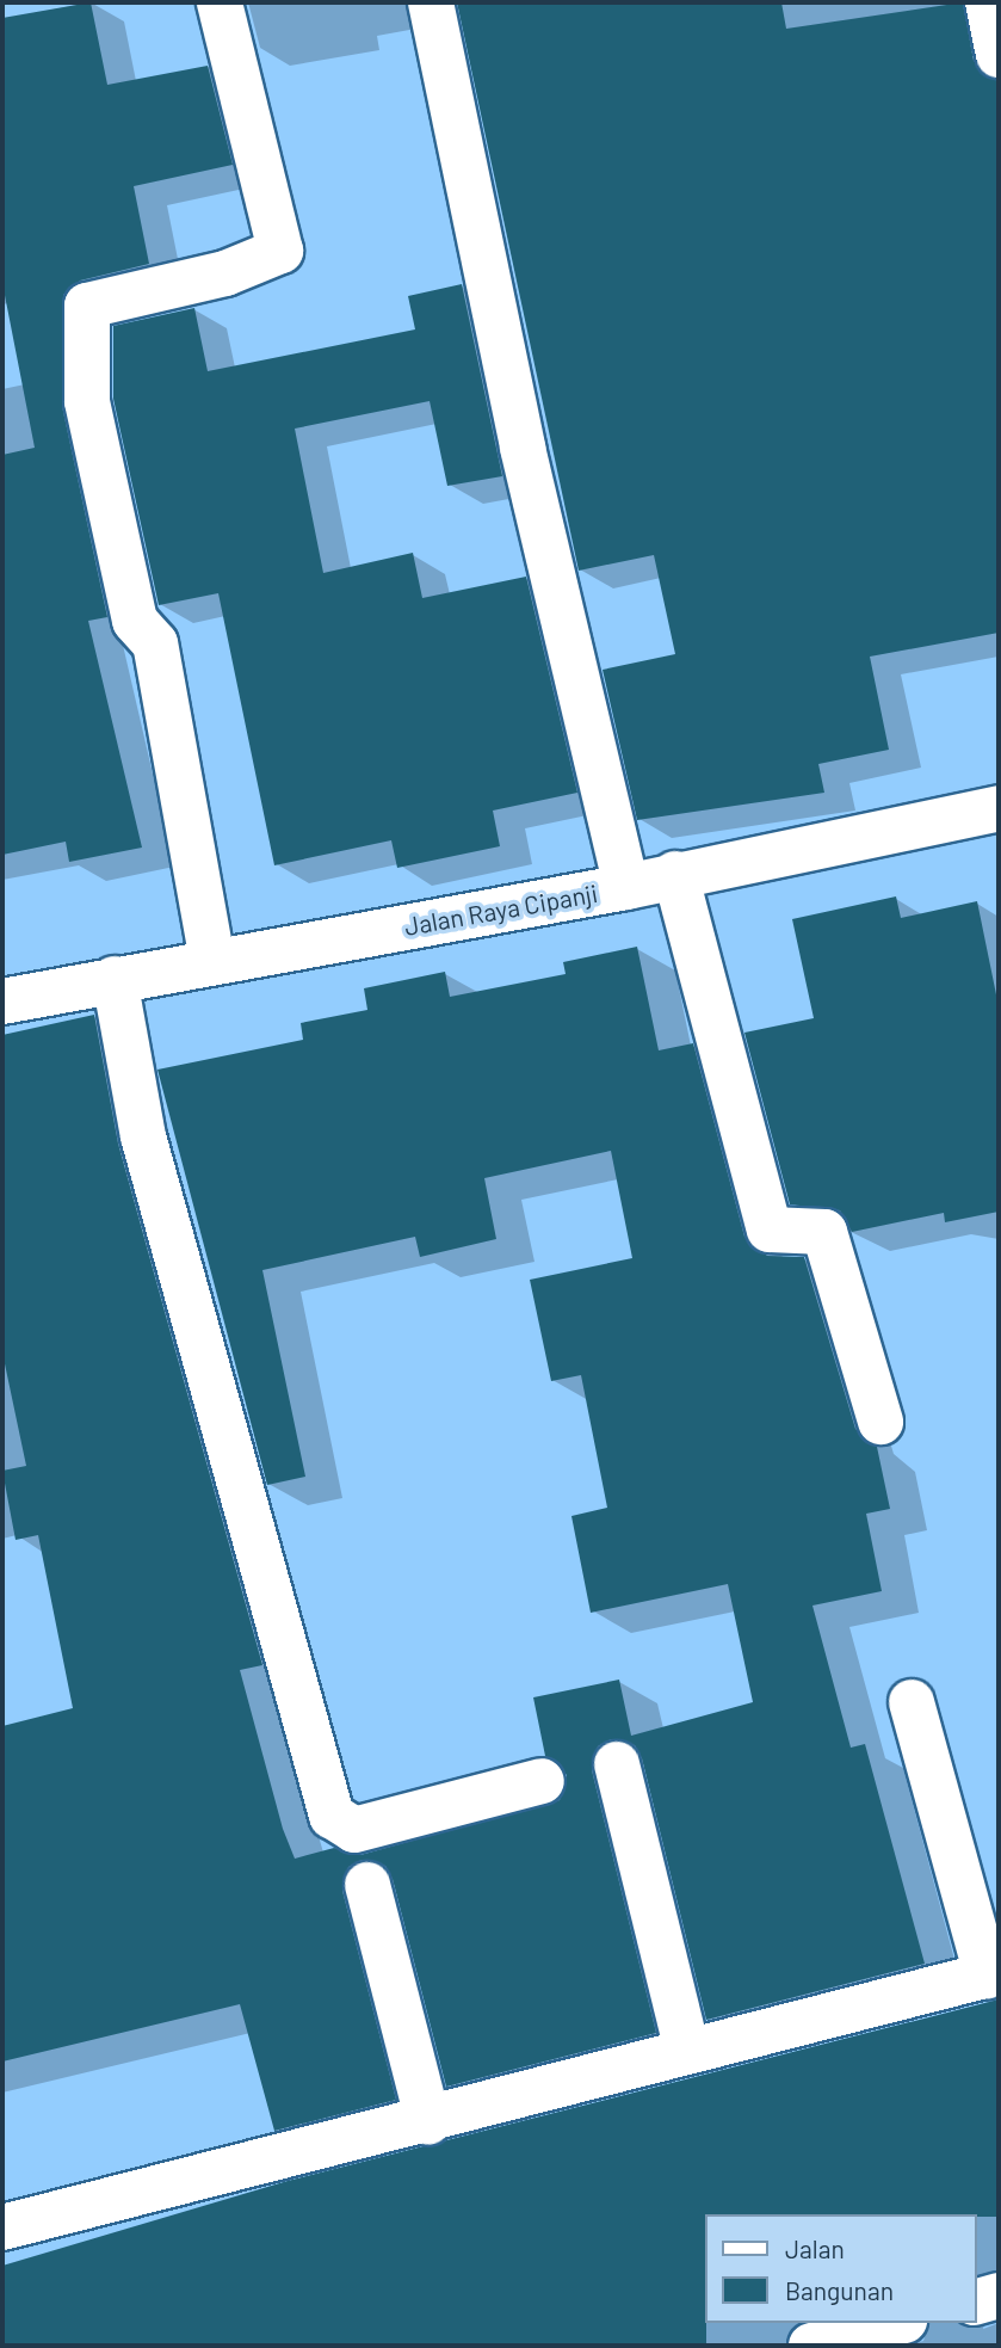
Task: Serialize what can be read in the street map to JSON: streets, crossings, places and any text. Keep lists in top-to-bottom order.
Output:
{
  "streets": {
    "street": ["Jalan Raya Cipanji"]
  },
  "legend": ["Jalan", "Bangunan"]
}
